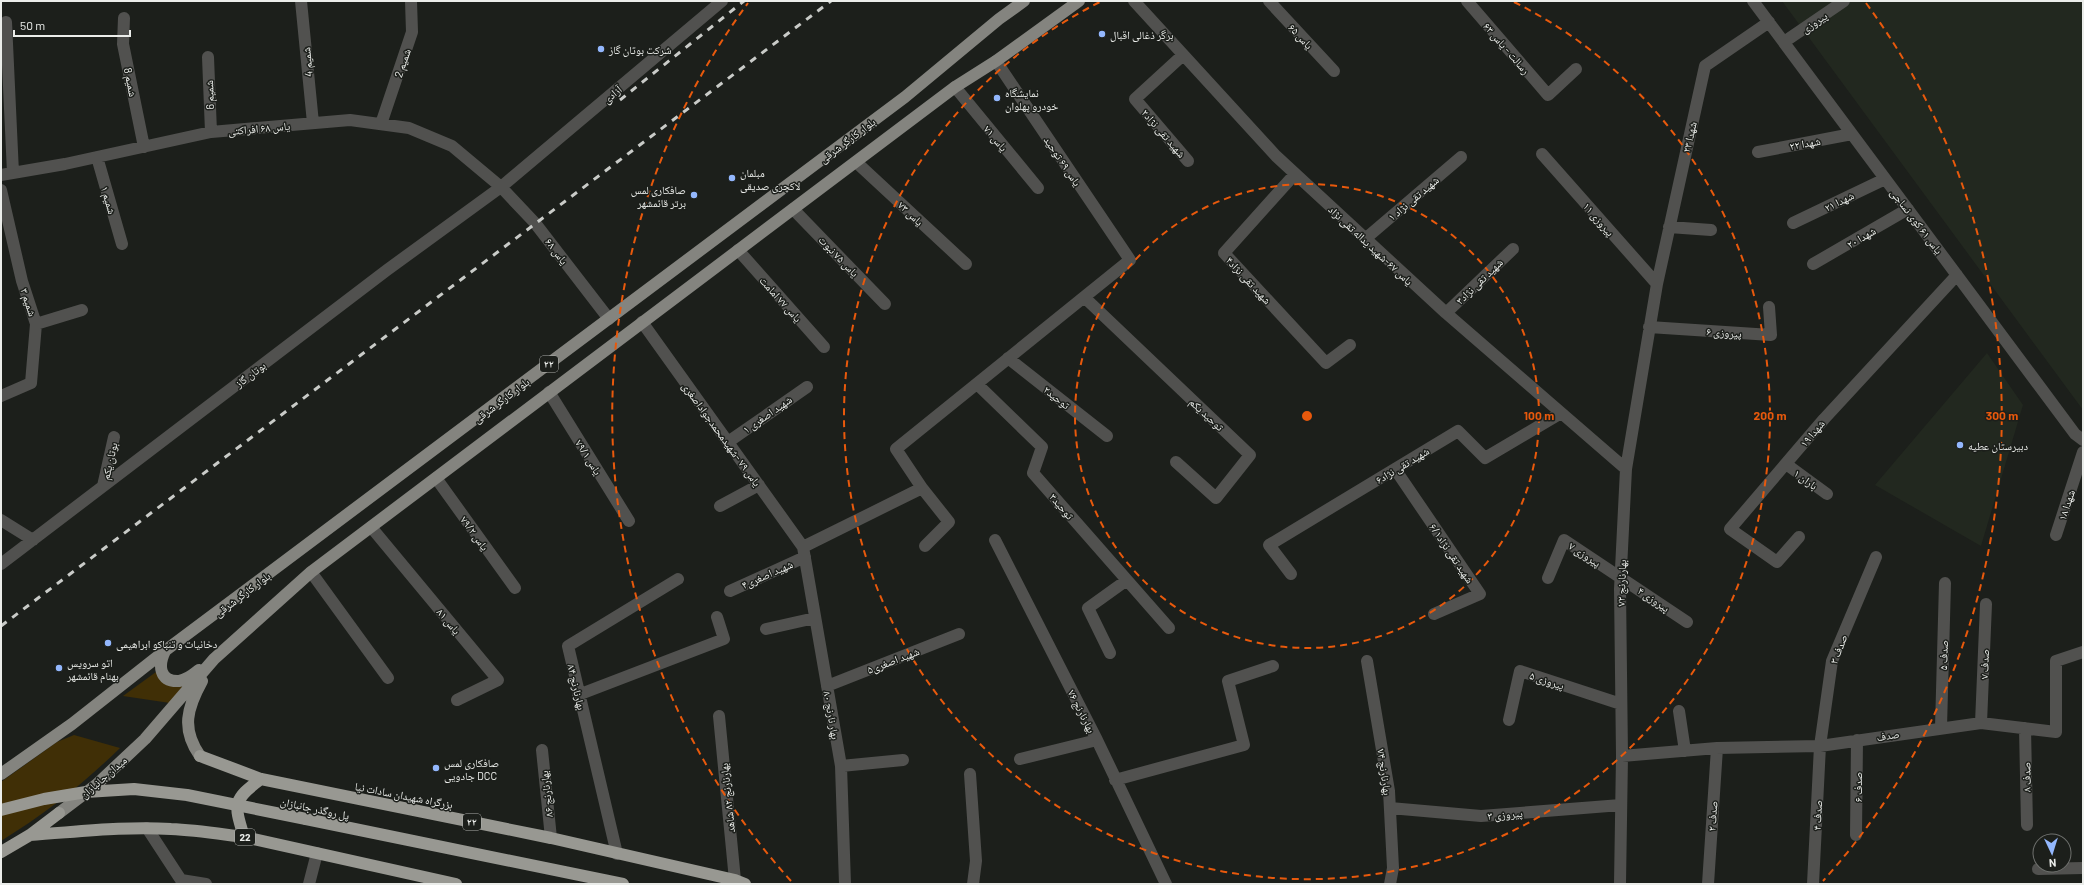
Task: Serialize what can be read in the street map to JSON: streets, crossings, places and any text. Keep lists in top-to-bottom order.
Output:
{
  "streets": {
    "highway": [
      "۲۲",
      "بزرگراه شهیدان سادات نیا",
      "پل روگذر جانبازان",
      "22"
    ],
    "main road": ["بلوار کارگر شرقی", "میدان جانبازان"],
    "street": [
      "پیروزی",
      "یاس ۶۵",
      "رسالت - یاس ۶۳",
      "شمیم 4",
      "شمیم 2",
      "شمیم 8",
      "آزادی",
      "شمیم 6",
      "یاس ۶۸ افراکتی",
      "شهید تقی نژاد۲",
      "شهدا ۲۳",
      "یاس ۷۱",
      "شهدا ۲۲",
      "یاس ۶۹ توحید",
      "شهید تقی نژاد ۱",
      "شمیم ۱",
      "شهدا ۲۱",
      "یاس ۷۳",
      "پیروزی ۱۱",
      "یاس ۶۱ کوی نساجی",
      "شهدا ۲۰",
      "یاس ۶۷-شهید یداله تقی نژاد",
      "یاس ۶۸",
      "یاس ۷۵ نبوت",
      "شهید تقی نژاد۴",
      "شهید تقی نژاد۳",
      "یاس ۷۷ امامت",
      "شمیم ۳",
      "پیروزی ۶",
      "بوتان گاز",
      "توحید۲",
      "شهید اصغری ۱",
      "توحید یکم",
      "شهدا ۱۹",
      "یاس ۷۹ -شهیدمحمدجواداصغری",
      "یاس ۷۹/۱",
      "بوتان یکم",
      "شهید تقی نژاد۶",
      "باران ۱",
      "شهدا ۱۸",
      "توحید۳",
      "یاس ۷۹/۲",
      "شهید تقی نژاد۶/۱",
      "پیروزی ۷",
      "شهید اصغری۴",
      "بهارنارنج ۷۲",
      "پیروزی ۴",
      "یاس ۸۱",
      "صدف ۳",
      "صدف ۵",
      "شهید اصغری۵",
      "صدف ۷",
      "پیروزی ۵",
      "بهارنارنج ۸۴",
      "بهارنارنج ۷۶",
      "بهار نارنج ۸۰",
      "صدف",
      "بهارنارنج ۷۴",
      "صدف ۸",
      "صدف ۶",
      "بهارنارنج ۸۶",
      "بهارنارنج ۸۲ شاهد",
      "پیروزی ۳",
      "صدف ۴",
      "صدف ۲"
    ]
  },
  "crossings": [
    ["پیروزی", "یاس ۶۱ کوی نساجی"],
    ["شمیم 4", "یاس ۶۸ افراکتی"],
    ["شمیم 2", "یاس ۶۸ افراکتی"],
    ["شمیم 8", "یاس ۶۸ افراکتی"],
    ["آزادی", "یاس ۶۸ افراکتی"],
    ["آزادی", "یاس ۶۸"],
    ["آزادی", "بوتان گاز"],
    ["شمیم 6", "یاس ۶۸ افراکتی"],
    ["یاس ۶۸ افراکتی", "شمیم ۱"],
    ["یاس ۶۸ افراکتی", "یاس ۶۸"],
    ["یاس ۶۸ افراکتی", "بوتان گاز"],
    ["شهید تقی نژاد۲", "یاس ۶۷-شهید یداله تقی نژاد"],
    ["شهدا ۲۳", "پیروزی ۱۱"],
    ["شهدا ۲۳", "یاس ۶۱ کوی نساجی"],
    ["شهدا ۲۳", "بهارنارنج ۷۲"],
    ["یاس ۷۱", "بلوار کارگر شرقی"],
    ["بلوار کارگر شرقی", "یاس ۶۹ توحید"],
    ["بلوار کارگر شرقی", "یاس ۷۳"],
    ["بلوار کارگر شرقی", "یاس ۶۸"],
    ["بلوار کارگر شرقی", "یاس ۷۵ نبوت"],
    ["بلوار کارگر شرقی", "یاس ۷۷ امامت"],
    ["بلوار کارگر شرقی", "یاس ۷۹ -شهیدمحمدجواداصغری"],
    ["بلوار کارگر شرقی", "یاس ۷۹/۱"],
    ["بلوار کارگر شرقی", "یاس ۷۹/۲"],
    ["بلوار کارگر شرقی", "یاس ۸۱"],
    ["بلوار کارگر شرقی", "میدان جانبازان"],
    ["شهدا ۲۲", "یاس ۶۱ کوی نساجی"],
    ["یاس ۶۹ توحید", "توحید یکم"],
    ["شهید تقی نژاد ۱", "یاس ۶۷-شهید یداله تقی نژاد"],
    ["شهدا ۲۱", "یاس ۶۱ کوی نساجی"],
    ["پیروزی ۱۱", "بهارنارنج ۷۲"],
    ["یاس ۶۱ کوی نساجی", "شهدا ۲۰"],
    ["یاس ۶۱ کوی نساجی", "شهدا ۱۹"],
    ["یاس ۶۷-شهید یداله تقی نژاد", "شهید تقی نژاد۴"],
    ["یاس ۶۷-شهید یداله تقی نژاد", "شهید تقی نژاد۳"],
    ["یاس ۶۷-شهید یداله تقی نژاد", "شهید تقی نژاد۶"],
    ["یاس ۶۷-شهید یداله تقی نژاد", "بهارنارنج ۷۲"],
    ["یاس ۶۸", "بوتان گاز"],
    ["پیروزی ۶", "بهارنارنج ۷۲"],
    ["بوتان گاز", "بوتان یکم"],
    ["شهید اصغری ۱", "یاس ۷۹ -شهیدمحمدجواداصغری"],
    ["شهدا ۱۹", "باران ۱"],
    ["یاس ۷۹ -شهیدمحمدجواداصغری", "شهید اصغری۴"],
    ["یاس ۷۹ -شهیدمحمدجواداصغری", "بهار نارنج ۸۰"],
    ["شهید تقی نژاد۶", "شهید تقی نژاد۶/۱"],
    ["پیروزی ۷", "بهارنارنج ۷۲"],
    ["پیروزی ۷", "پیروزی ۴"],
    ["شهید اصغری۴", "بهار نارنج ۸۰"],
    ["بهارنارنج ۷۲", "پیروزی ۴"],
    ["بهارنارنج ۷۲", "پیروزی ۵"],
    ["بهارنارنج ۷۲", "صدف"],
    ["بهارنارنج ۷۲", "پیروزی ۳"],
    ["صدف ۳", "صدف"],
    ["صدف ۳", "صدف ۴"],
    ["صدف ۵", "صدف"],
    ["شهید اصغری۵", "بهار نارنج ۸۰"],
    ["صدف ۷", "صدف"],
    ["بهارنارنج ۸۴", "بزرگراه شهیدان سادات نیا"],
    ["صدف", "صدف ۸"],
    ["صدف", "صدف ۶"],
    ["صدف", "صدف ۴"],
    ["صدف", "صدف ۲"],
    ["بهارنارنج ۷۴", "پیروزی ۳"],
    ["میدان جانبازان", "22"],
    ["بهارنارنج ۸۶", "بزرگراه شهیدان سادات نیا"],
    ["بزرگراه شهیدان سادات نیا", "بهارنارنج ۸۲ شاهد"]
  ],
  "places": [
    "برگر ذغالی اقبال",
    "شرکت بوتان گاز",
    "نمایشگاه خودرو پهلوان",
    "مبلمان لاکچری صدیقی",
    "صافکاری لمس برتر قائمشهر",
    "دبیرستان عطیه",
    "دخانیات و تنباکو ابراهیمی",
    "اتو سرویس بهنام قائمشهر",
    "صافکاری لمس جادویی DCC"
  ],
  "scale_bar": "50 m",
  "north": "bottom",
  "rings": ["100 m", "200 m", "300 m"]
}
